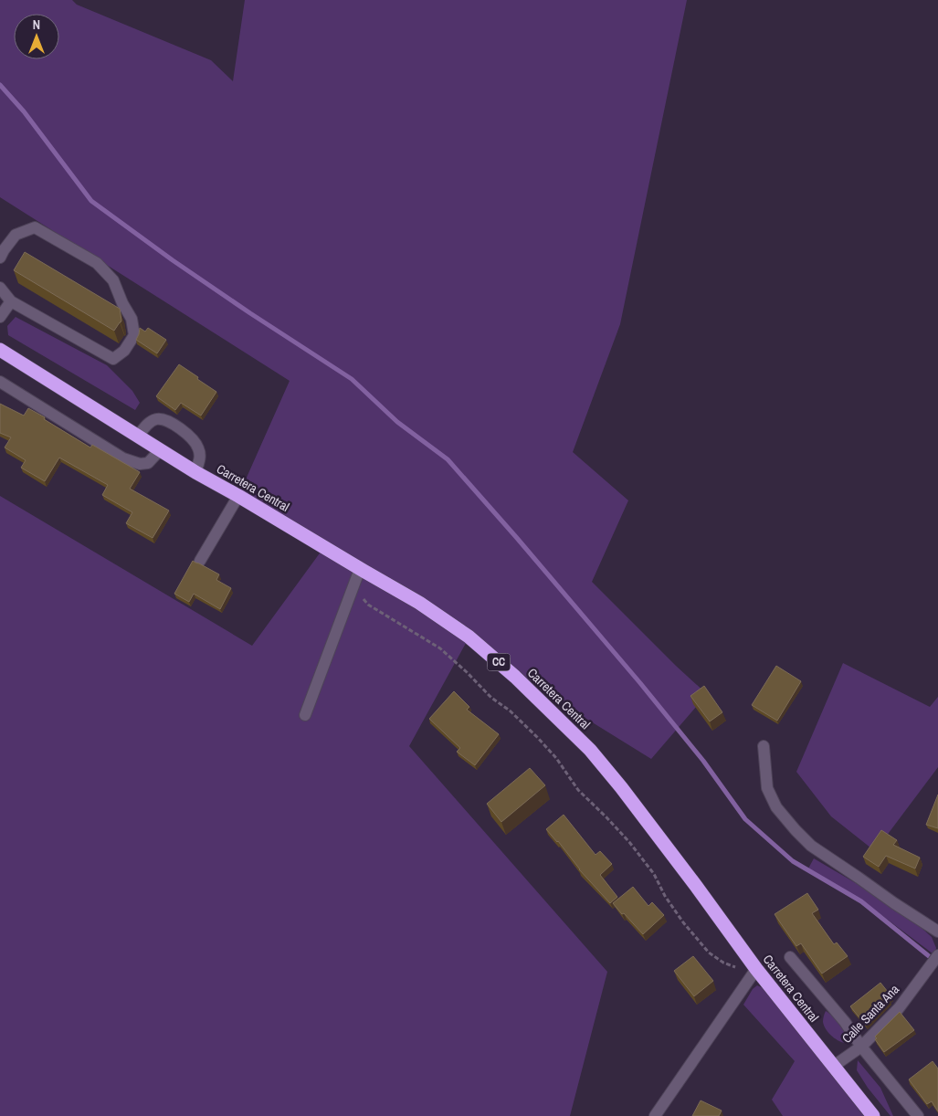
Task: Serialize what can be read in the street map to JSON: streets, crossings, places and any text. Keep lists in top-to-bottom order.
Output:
{
  "streets": {
    "highway": ["Carretera Central", "CC"],
    "street": ["Calle Santa Ana"]
  },
  "crossings": [
    ["Carretera Central", "Calle Santa Ana"]
  ],
  "north": "top"
}
